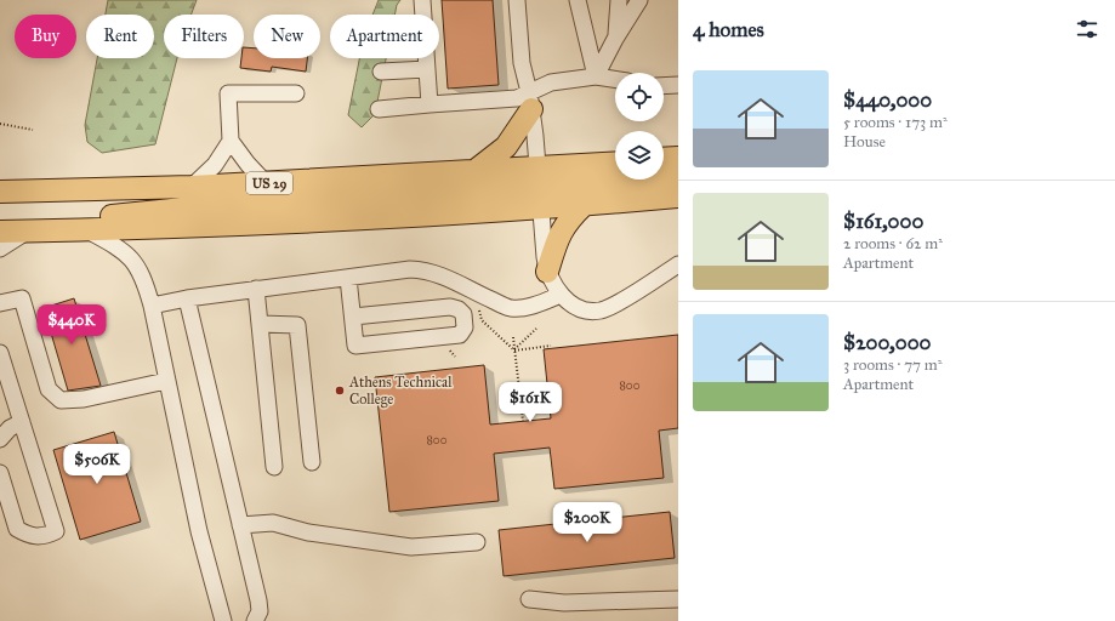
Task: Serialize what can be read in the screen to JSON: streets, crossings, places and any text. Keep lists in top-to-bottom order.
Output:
{
  "streets": {
    "highway": ["US 29"]
  },
  "places": ["Athens Technical College"],
  "house_numbers": ["800", "800"],
  "page": {
    "heading": "4 homes",
    "chip": [
      "Buy",
      "Rent",
      "Filters",
      "New",
      "Apartment"
    ],
    "list": [
      {
        "name": "$440,000",
        "note": "5 rooms · 173 m² · House"
      },
      {
        "name": "$161,000",
        "note": "2 rooms · 62 m² · Apartment"
      },
      {
        "name": "$200,000",
        "note": "3 rooms · 77 m² · Apartment"
      }
    ],
    "price": [
      "$440K",
      "$161K",
      "$506K",
      "$200K"
    ]
  }
}
